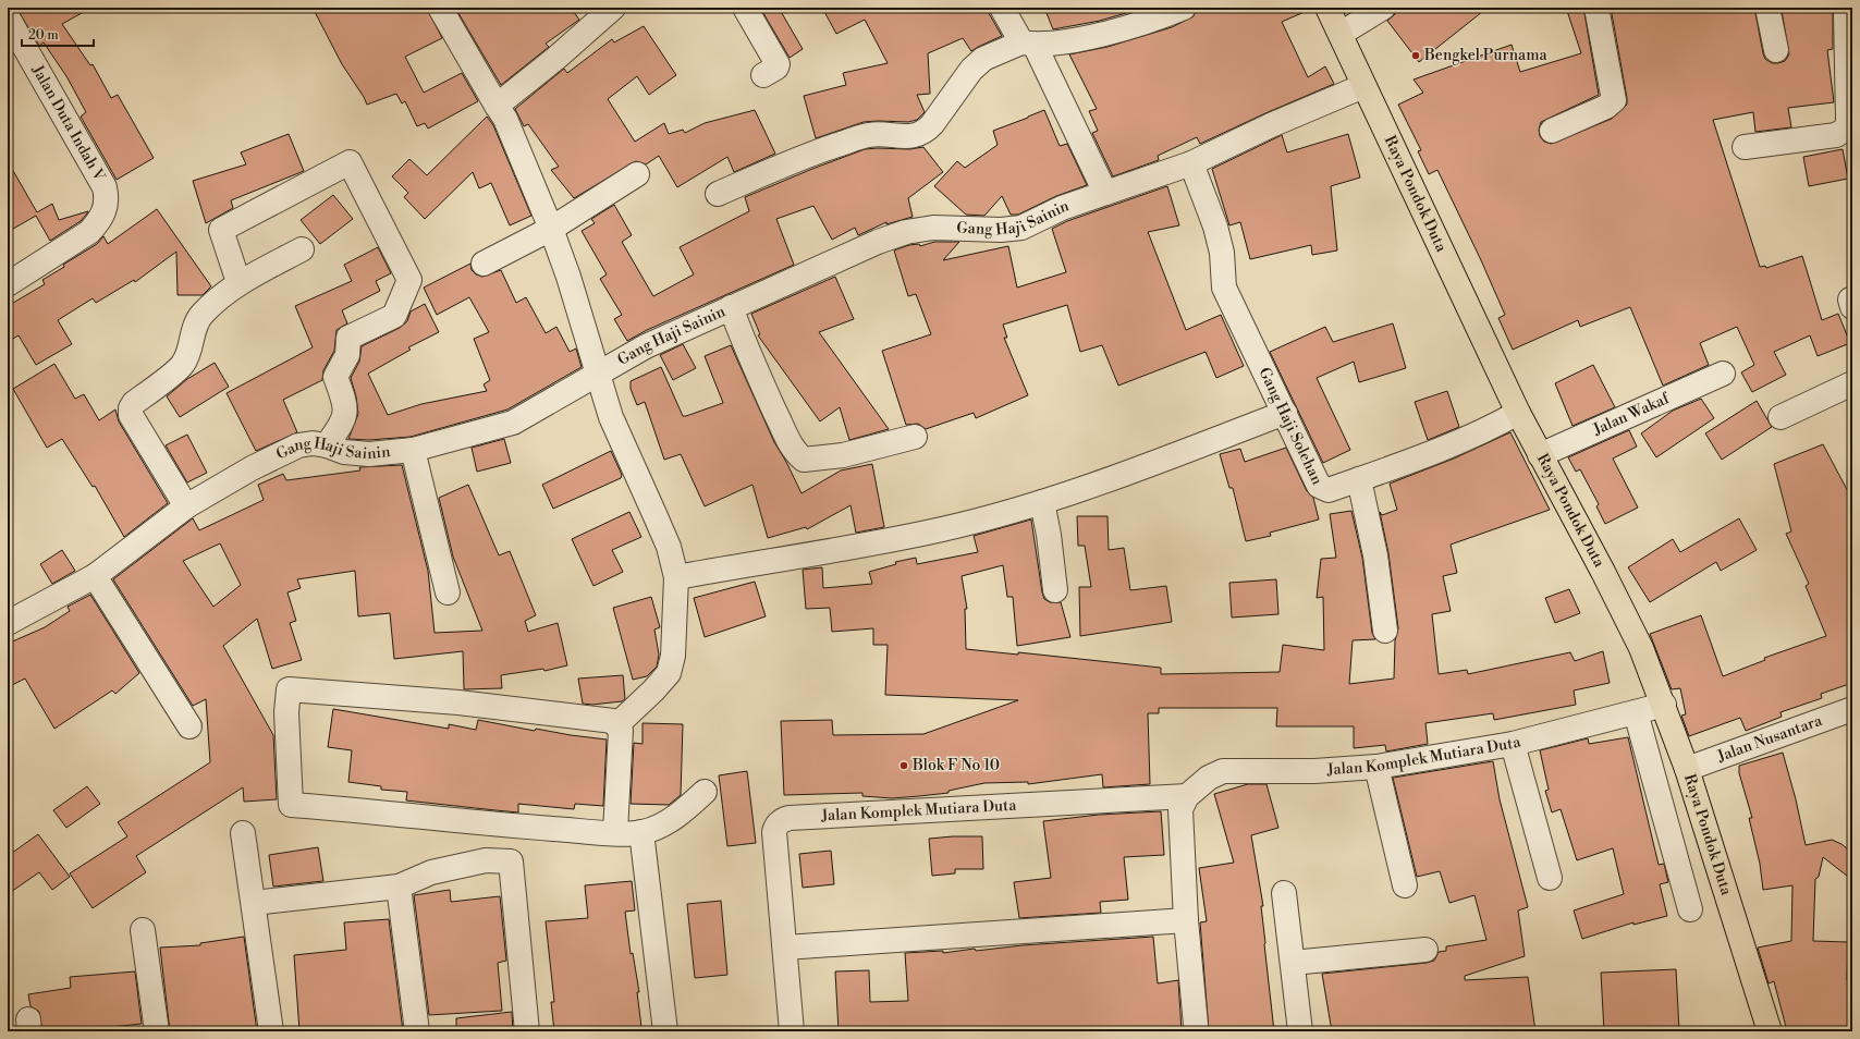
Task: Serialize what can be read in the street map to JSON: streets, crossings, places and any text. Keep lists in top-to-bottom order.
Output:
{
  "streets": {
    "main road": ["Raya Pondok Duta"],
    "street": [
      "Jalan Duta Indah V",
      "Gang Haji Sainin",
      "Jalan Wakaf",
      "Gang Haji Solehan",
      "Jalan Nusantara",
      "Jalan Komplek Mutiara Duta"
    ]
  },
  "crossings": [
    ["Raya Pondok Duta", "Gang Haji Sainin"],
    ["Raya Pondok Duta", "Jalan Wakaf"],
    ["Raya Pondok Duta", "Gang Haji Solehan"],
    ["Raya Pondok Duta", "Jalan Nusantara"],
    ["Raya Pondok Duta", "Jalan Komplek Mutiara Duta"],
    ["Gang Haji Sainin", "Gang Haji Solehan"]
  ],
  "places": ["Bengkel Purnama", "Blok F No 10"],
  "scale_bar": "20 m"
}
